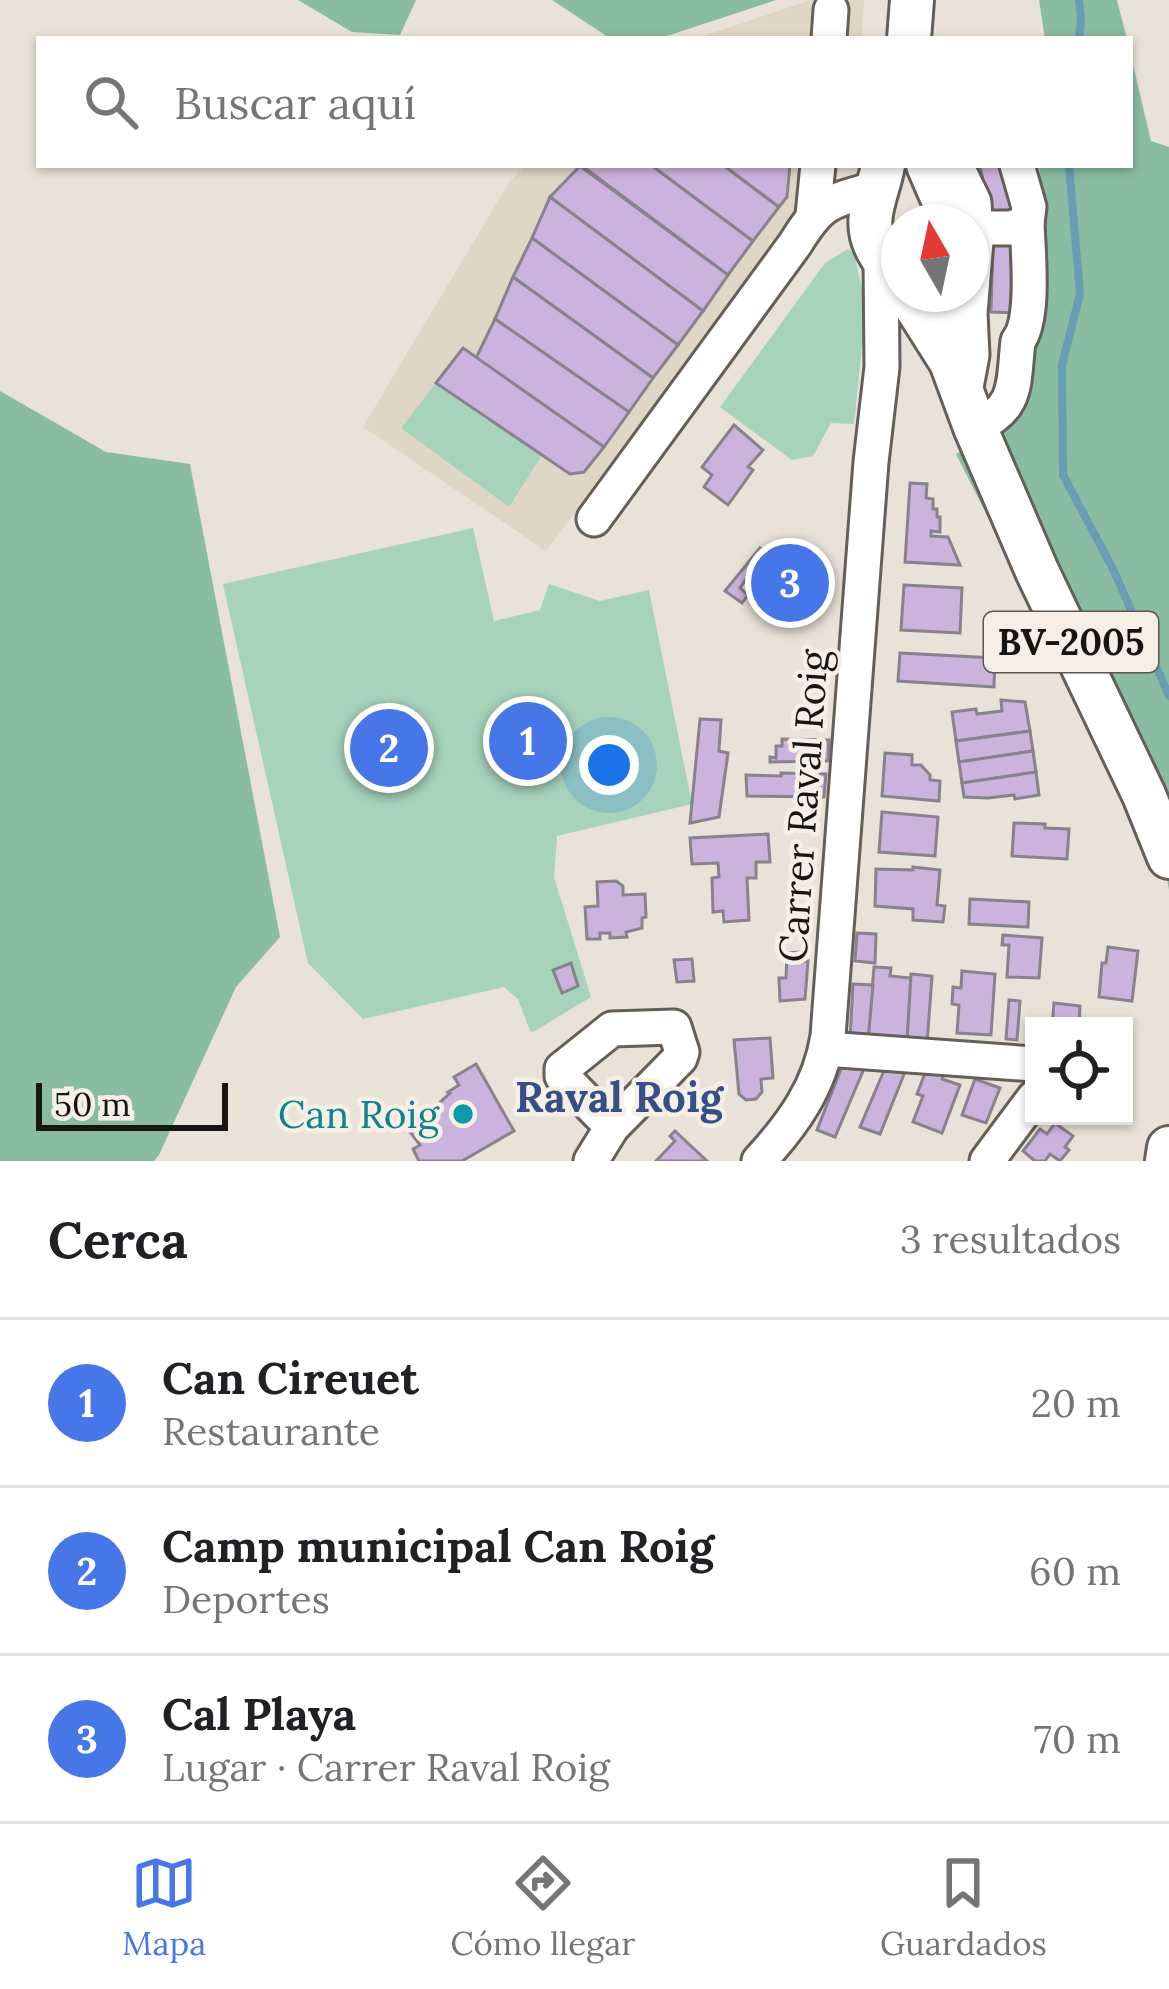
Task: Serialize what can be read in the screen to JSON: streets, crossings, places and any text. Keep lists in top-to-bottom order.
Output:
{
  "streets": {
    "main road": ["BV-2005"],
    "street": ["Carrer Raval Roig"]
  },
  "districts": ["Raval Roig"],
  "places": ["Can Roig"],
  "scale_bar": "50 m",
  "north": "top",
  "page": {
    "search": "Buscar aquí",
    "pins": ["3", "1", "2"],
    "scale": "50 m",
    "heading": ["Cerca", "3 resultados"],
    "list": [
      {
        "mark": "1",
        "name": "Can Cireuet",
        "note": "Restaurante",
        "value": "20 m"
      },
      {
        "mark": "2",
        "name": "Camp municipal Can Roig",
        "note": "Deportes",
        "value": "60 m"
      },
      {
        "mark": "3",
        "name": "Cal Playa",
        "note": "Lugar · Carrer Raval Roig",
        "value": "70 m"
      }
    ],
    "nav": ["Mapa", "Cómo llegar", "Guardados"]
  }
}
